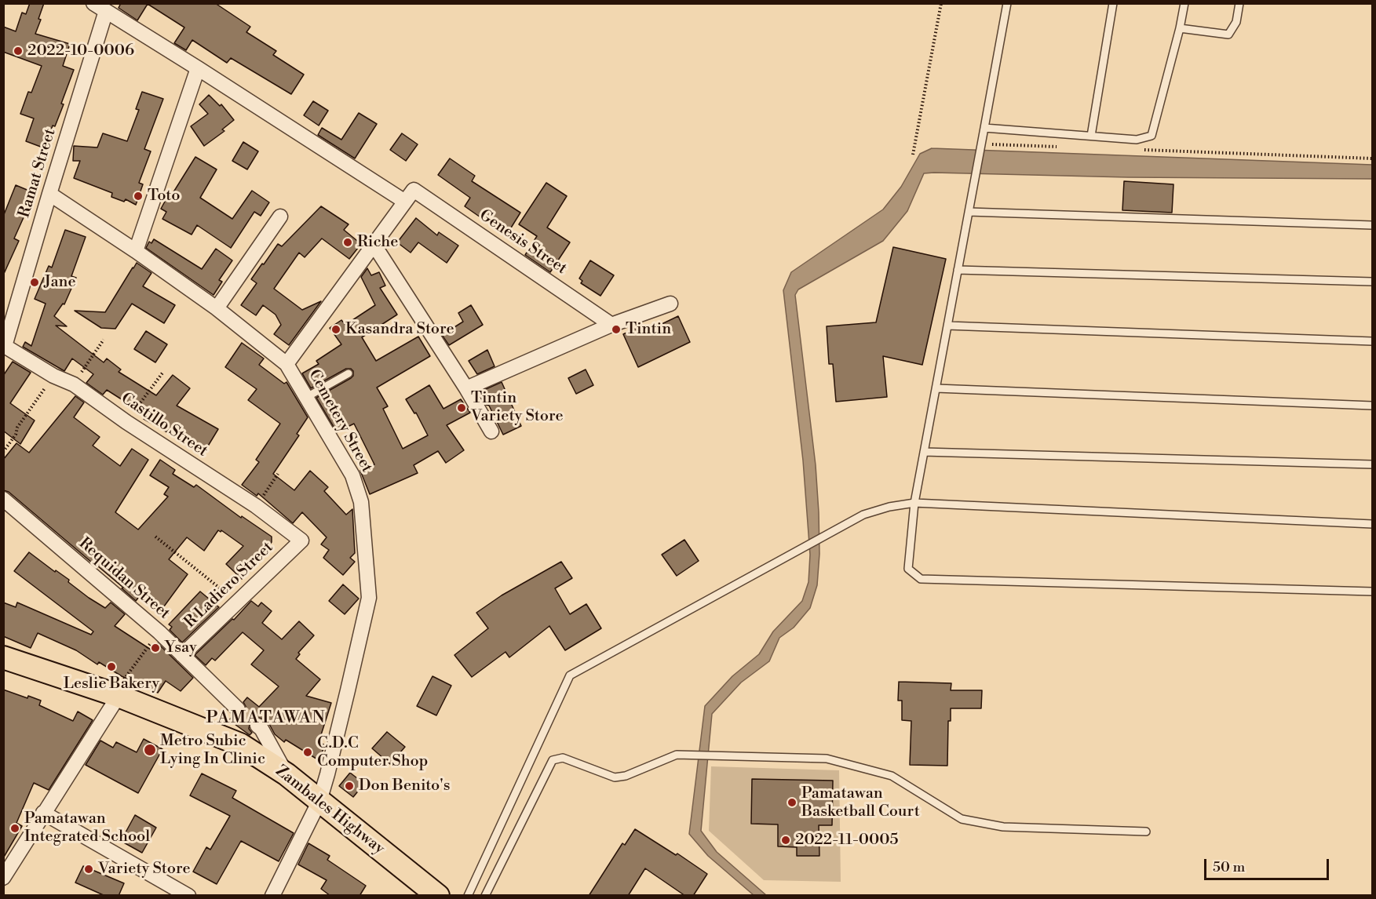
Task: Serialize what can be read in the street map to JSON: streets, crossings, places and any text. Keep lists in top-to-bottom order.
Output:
{
  "streets": {
    "main road": ["Zambales Highway"],
    "street": [
      "Ramat Street",
      "Genesis Street",
      "Cemetery Street",
      "Castillo Street",
      "Requidan Street",
      "R Ladiero Street"
    ]
  },
  "crossings": [
    ["Ramat Street", "Cemetery Street"],
    ["Ramat Street", "Castillo Street"],
    ["Genesis Street", "Cemetery Street"],
    ["Cemetery Street", "Zambales Highway"],
    ["Castillo Street", "R Ladiero Street"],
    ["Requidan Street", "R Ladiero Street"]
  ],
  "districts": ["PAMATAWAN"],
  "places": [
    "2022-10-0006",
    "Toto",
    "Riche",
    "Jane",
    "Kasandra Store",
    "Tintin",
    "Tintin Variety Store",
    "Ysay",
    "Leslie Bakery",
    "Metro Subic Lying In Clinic",
    "C.D.C Computer Shop",
    "Don Benito's",
    "Pamatawan Basketball Court",
    "Pamatawan Integrated School",
    "2022-11-0005",
    "Variety Store"
  ],
  "scale_bar": "50 m"
}
